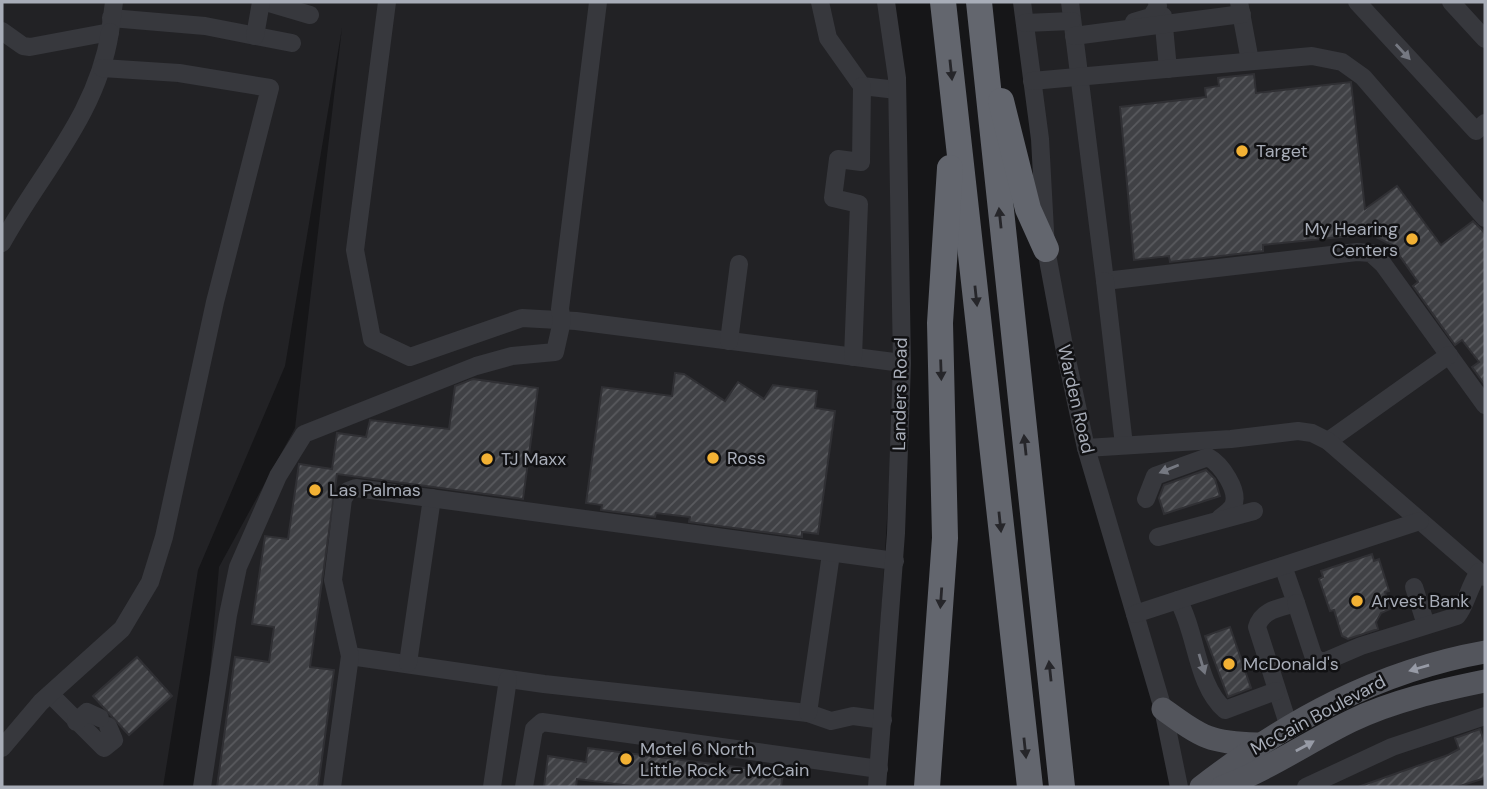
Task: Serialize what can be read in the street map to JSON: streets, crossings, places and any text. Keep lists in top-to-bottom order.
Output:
{
  "streets": {
    "main road": ["McCain Boulevard"],
    "street": ["Landers Road", "Warden Road"]
  },
  "places": [
    "Target",
    "My Hearing Centers",
    "Ross",
    "TJ Maxx",
    "Las Palmas",
    "Arvest Bank",
    "McDonald's",
    "Motel 6 North Little Rock - McCain"
  ]
}
